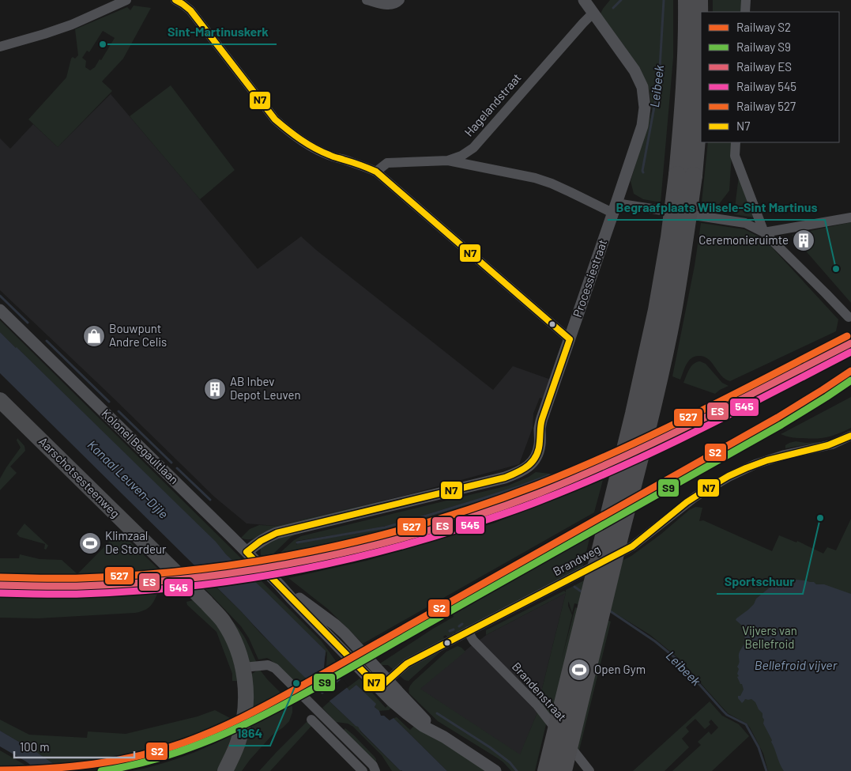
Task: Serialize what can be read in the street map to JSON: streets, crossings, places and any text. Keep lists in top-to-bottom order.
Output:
{
  "streets": {
    "main road": ["Aarschotsesteenweg"],
    "street": [
      "Hagelandstraat",
      "Processiestraat",
      "Kolonel Begaultlaan",
      "Brandweg",
      "Brandenstraat"
    ]
  },
  "crossings": [
    ["Hagelandstraat", "Processiestraat"],
    ["Processiestraat", "Kolonel Begaultlaan"],
    ["Kolonel Begaultlaan", "Brandweg"],
    ["Brandweg", "Brandenstraat"]
  ],
  "water": ["Leibeek", "Kanaal Leuven-Dijle", "Bellefroid vijver"],
  "parks": ["Vijvers van Bellefroid"],
  "places": {
    "other": [
      "Sint-Martinuskerk",
      "Begraafplaats Wilsele-Sint Martinus",
      "Sportschuur",
      "1864"
    ],
    "building": ["Ceremonieruimte", "AB Inbev Depot Leuven"],
    "shop": ["Bouwpunt Andre Celis"],
    "sports": ["Klimzaal De Stordeur", "Open Gym"]
  },
  "lines": [
    "transit line N7",
    "rail line 527",
    "rail line ES",
    "rail line 545",
    "rail line S2",
    "rail line S9"
  ],
  "legend": [
    "Railway S2",
    "Railway S9",
    "Railway ES",
    "Railway 545",
    "Railway 527",
    "N7"
  ],
  "scale_bar": "100 m"
}
